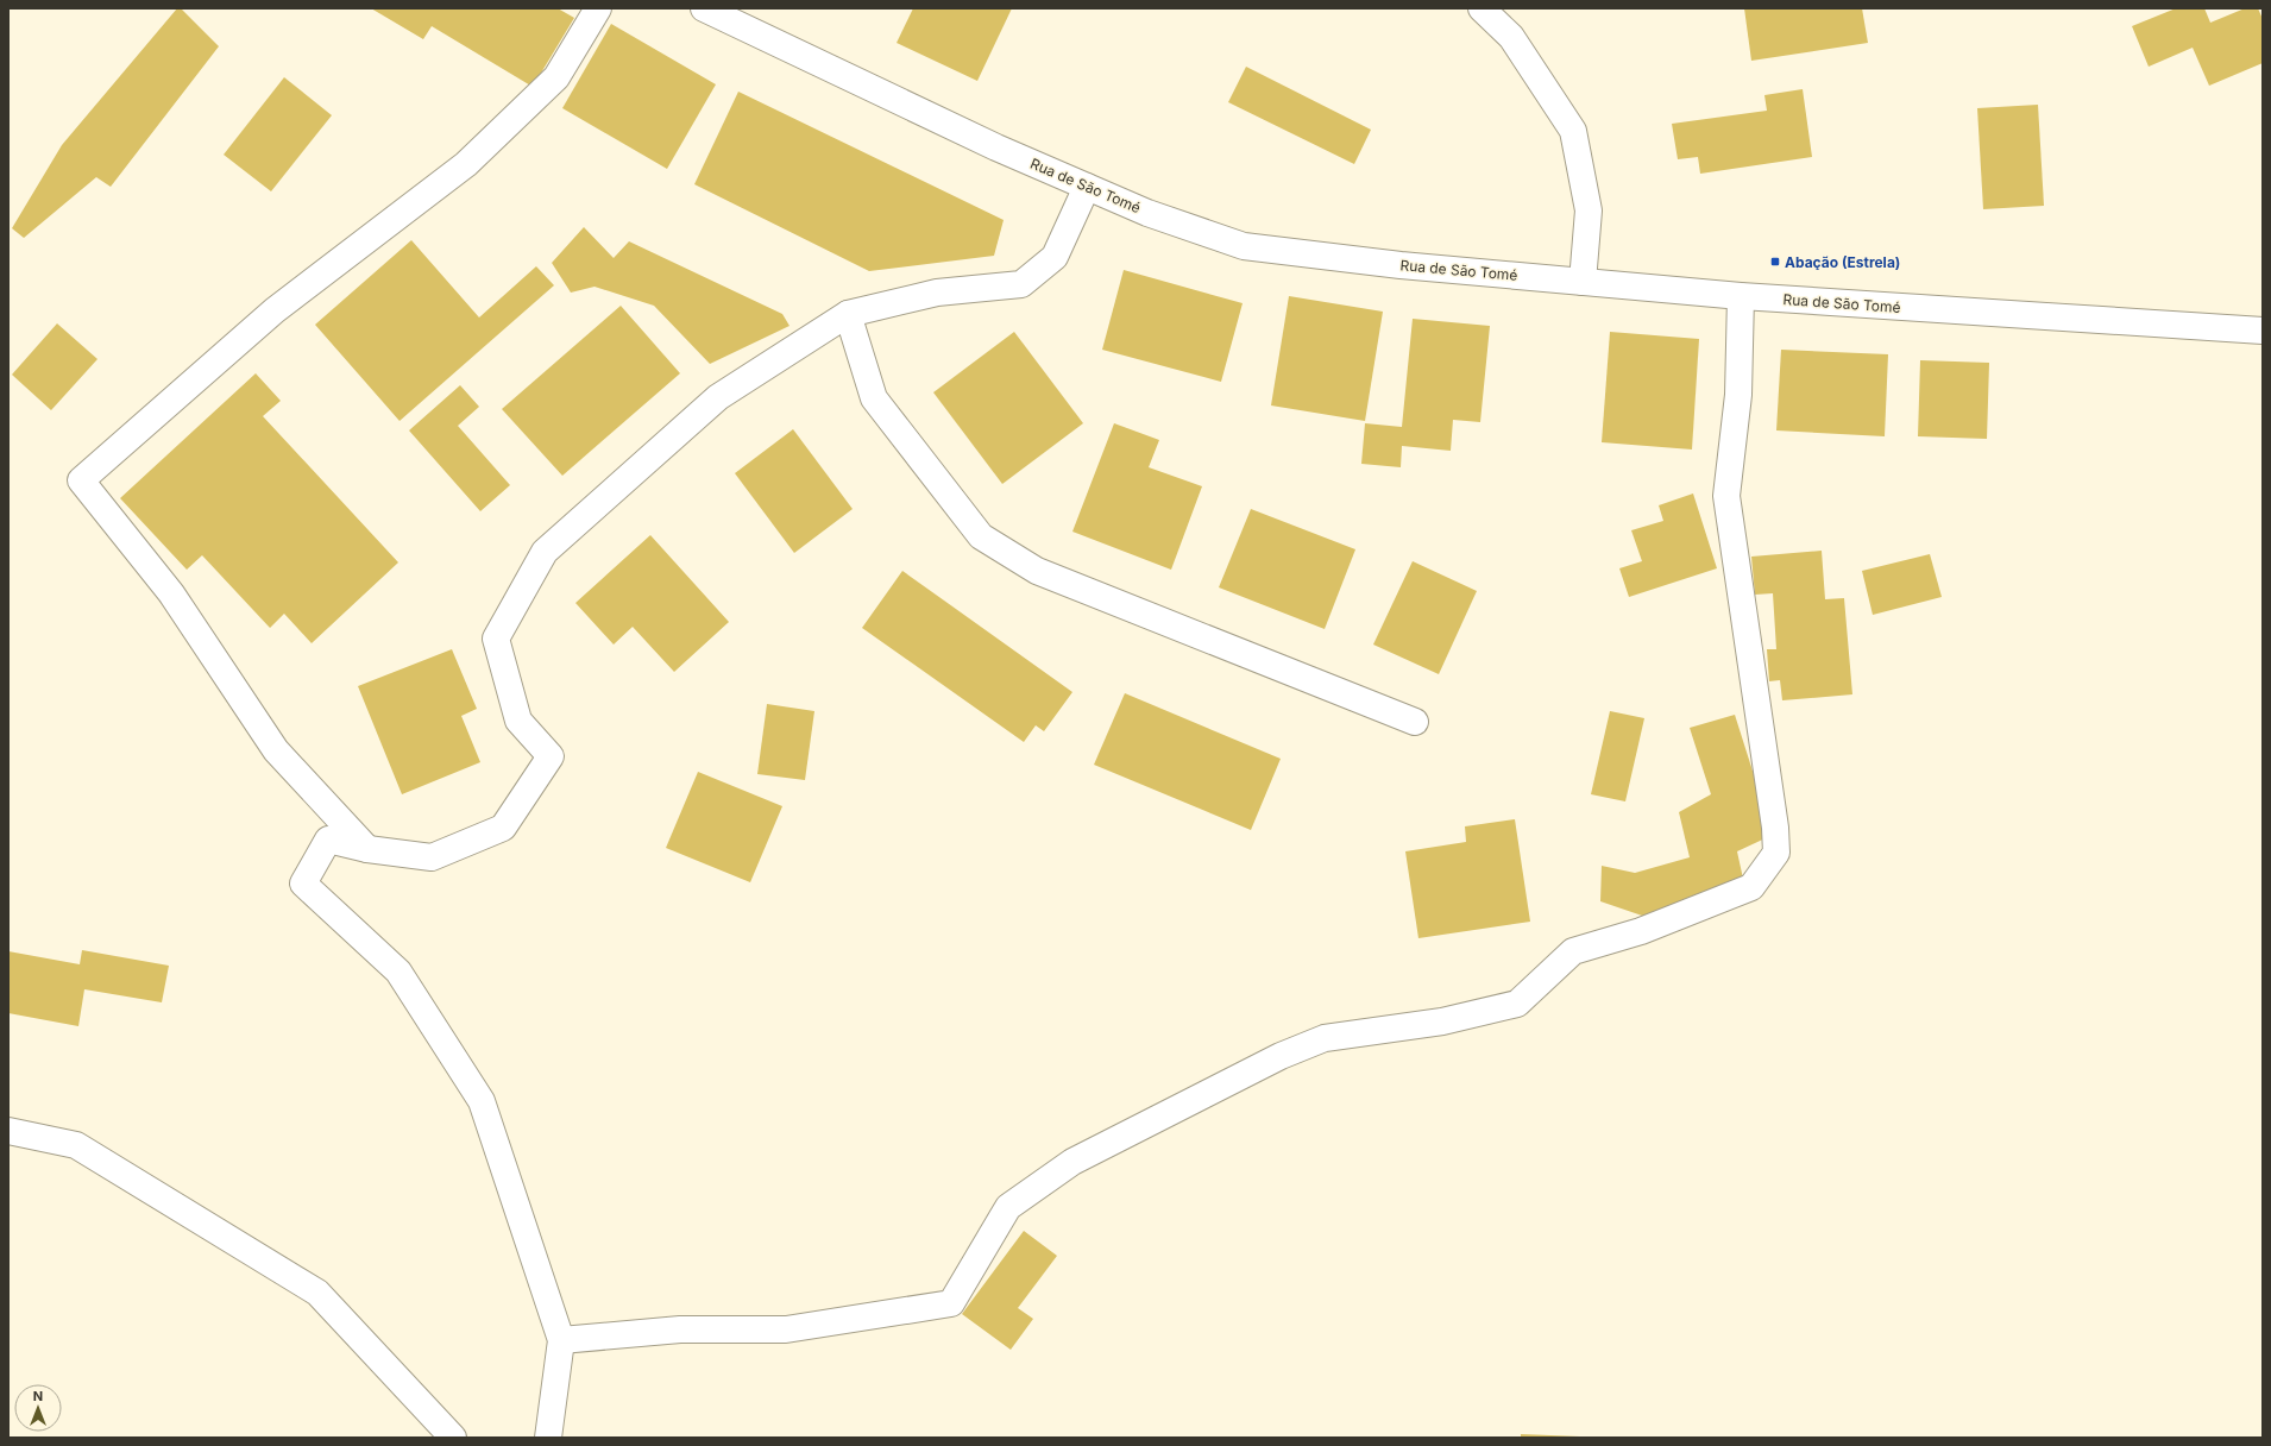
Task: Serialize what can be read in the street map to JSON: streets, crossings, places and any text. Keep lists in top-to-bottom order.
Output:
{
  "streets": {
    "street": ["Rua de São Tomé"]
  },
  "places": {
    "transit": ["Abação (Estrela)"]
  },
  "north": "top"
}
